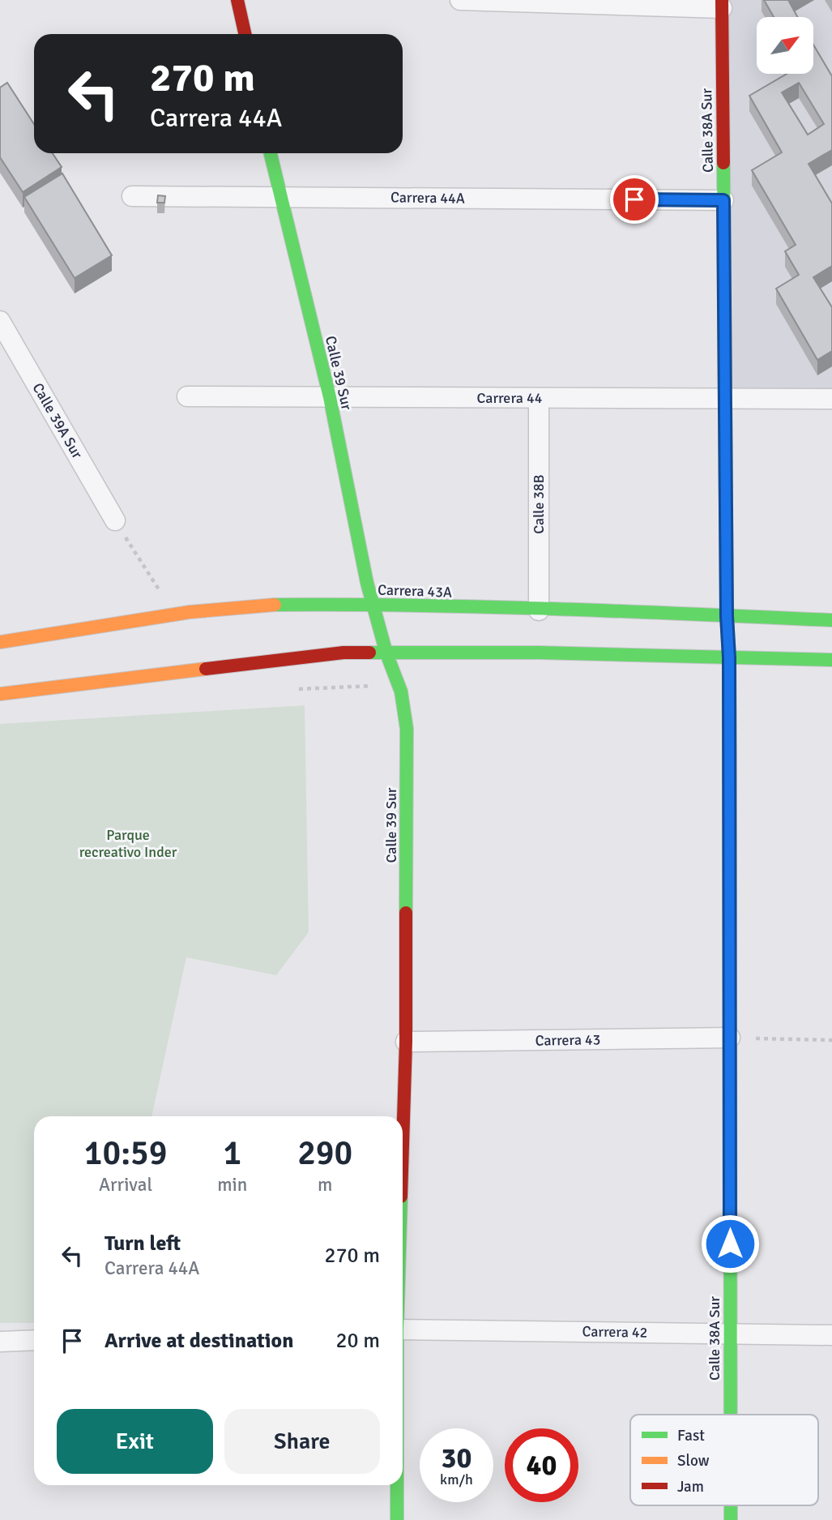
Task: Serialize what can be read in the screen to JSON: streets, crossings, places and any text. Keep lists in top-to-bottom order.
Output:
{
  "streets": {
    "street": [
      "Calle 38A Sur",
      "Carrera 44A",
      "Calle 39 Sur",
      "Carrera 44",
      "Calle 39A Sur",
      "Calle 38B",
      "Carrera 43A",
      "Carrera 43",
      "Carrera 42"
    ]
  },
  "crossings": [
    ["Calle 38A Sur", "Carrera 44A"],
    ["Calle 38A Sur", "Carrera 44"],
    ["Calle 38A Sur", "Carrera 43A"],
    ["Calle 38A Sur", "Carrera 43"],
    ["Calle 38A Sur", "Carrera 42"],
    ["Carrera 44A", "Calle 39 Sur"],
    ["Calle 39 Sur", "Carrera 44"],
    ["Calle 39 Sur", "Carrera 43A"],
    ["Calle 39 Sur", "Carrera 43"],
    ["Carrera 44", "Calle 38B"],
    ["Calle 38B", "Carrera 43A"]
  ],
  "parks": ["Parque recreativo Inder"],
  "legend": ["Fast", "Slow", "Jam"],
  "north": "top right",
  "page": {
    "turn": ["270 m", "Carrera 44A"],
    "eta": [
      "10:59",
      "Arrival",
      "1",
      "min",
      "290",
      "m"
    ],
    "list": [
      {
        "name": "Turn left",
        "note": "Carrera 44A",
        "value": "270 m"
      },
      {
        "name": "Arrive at destination",
        "value": "20 m"
      }
    ],
    "buttons": ["Exit", "Share"],
    "speed": "30 km/h",
    "limit": "40"
  }
}
